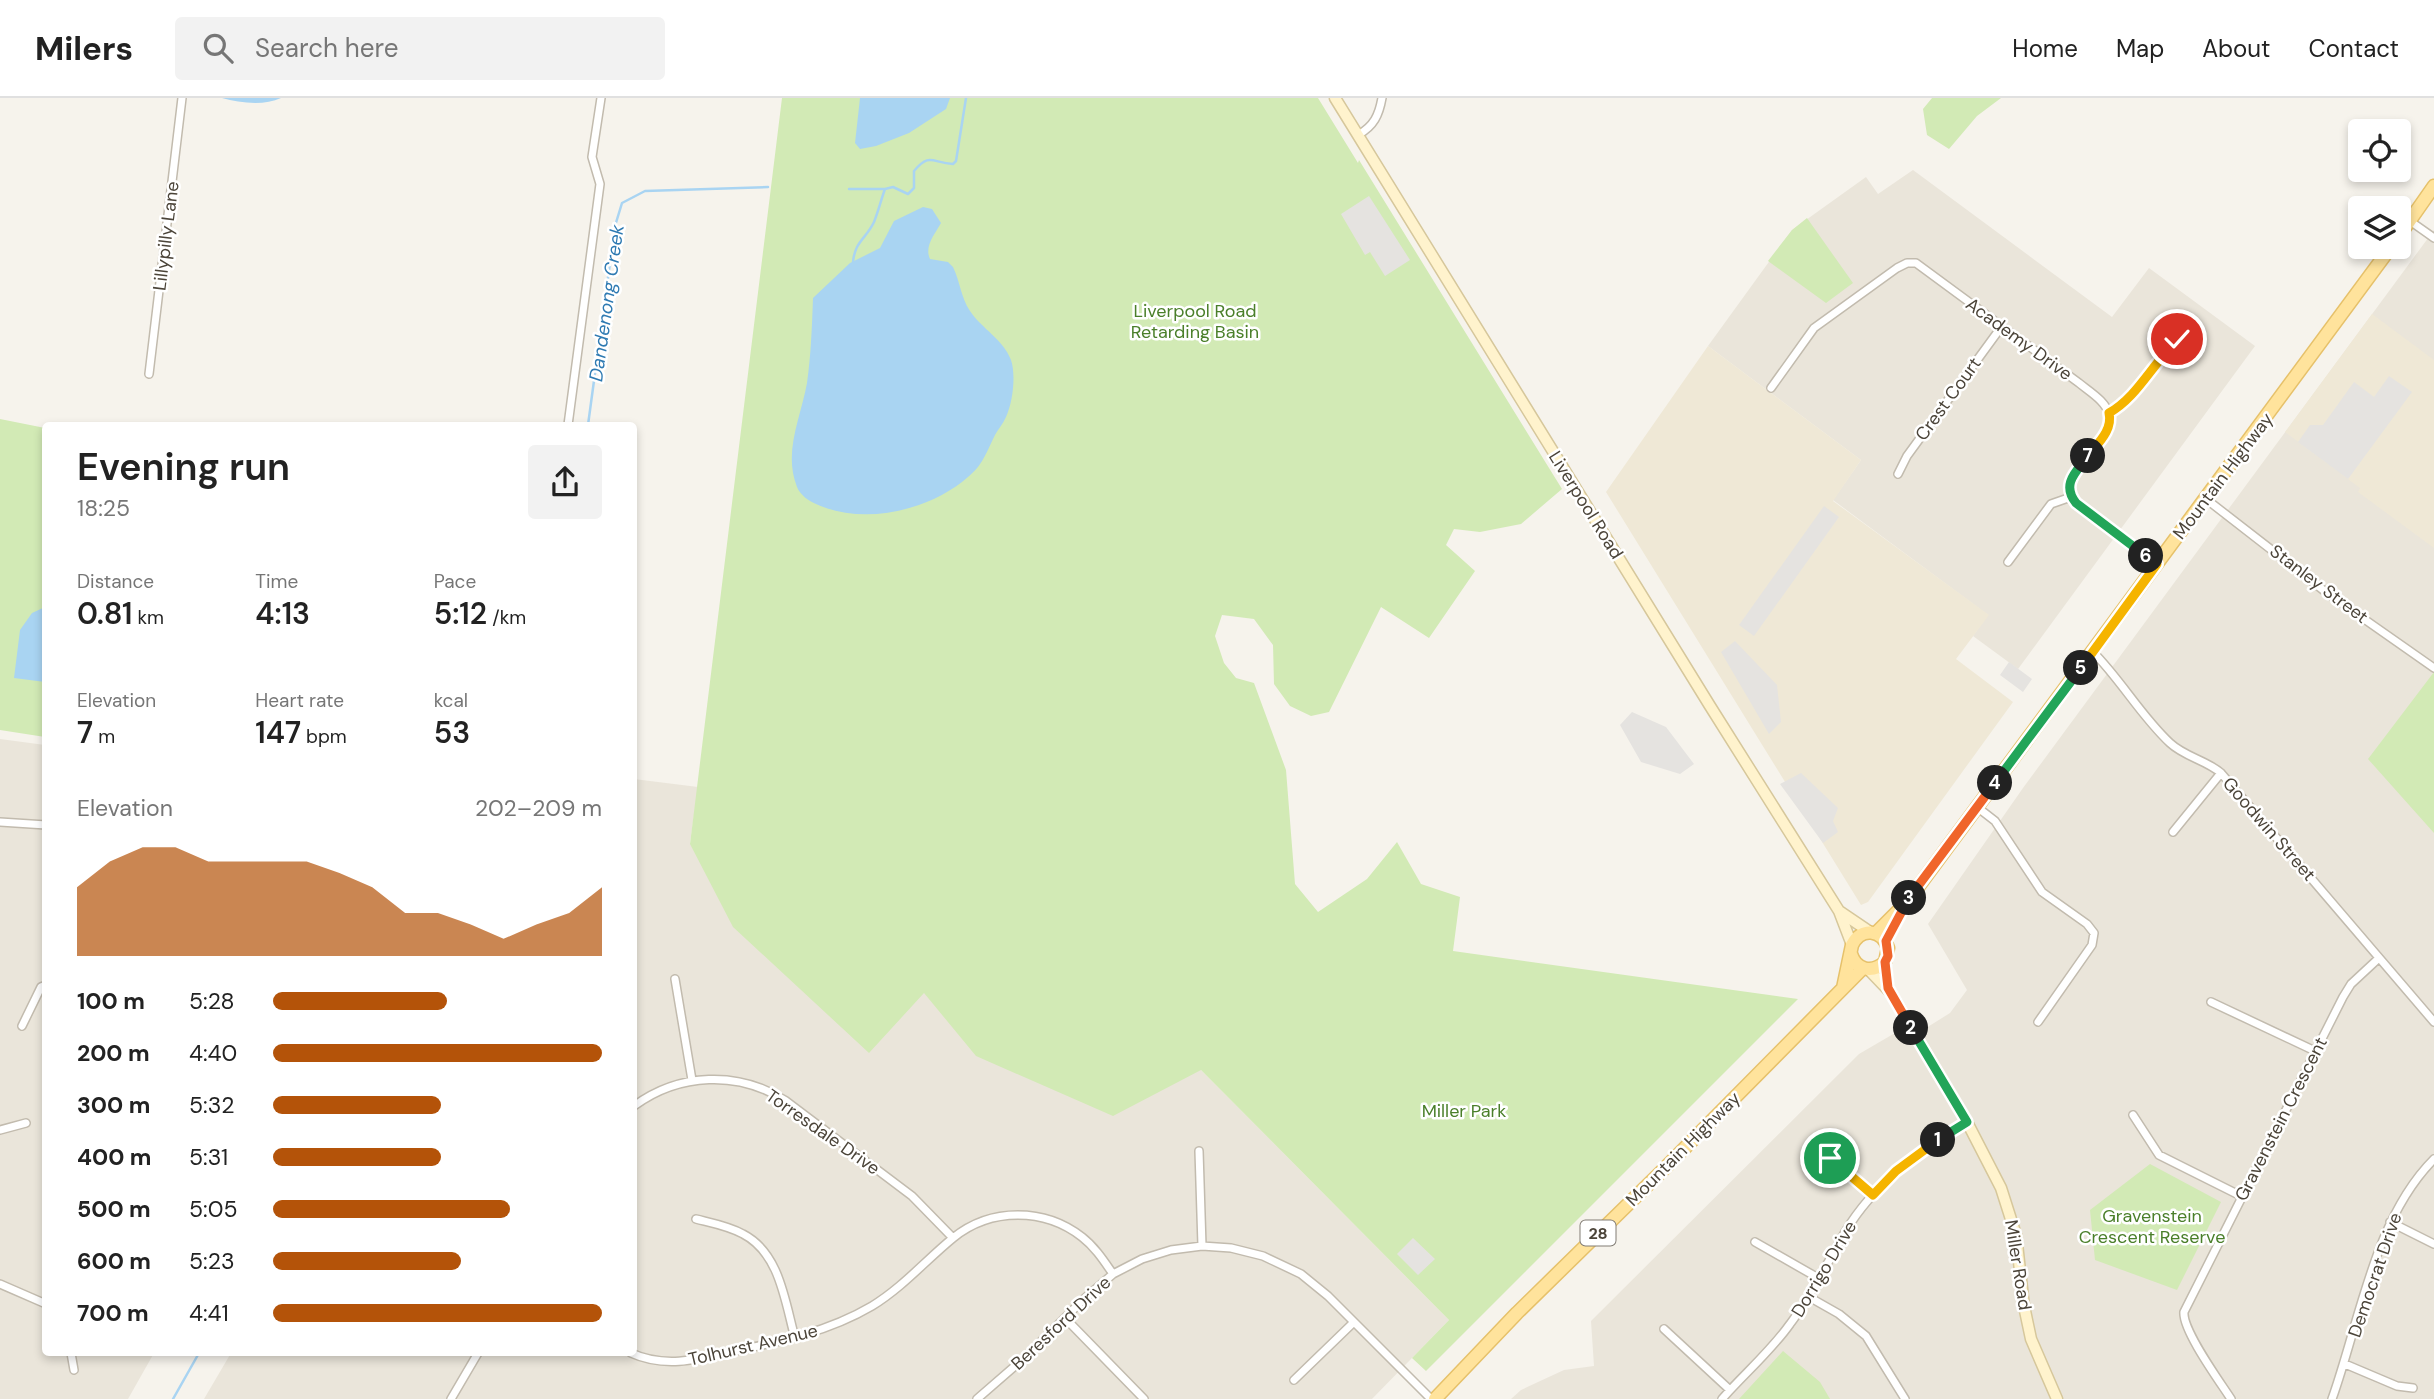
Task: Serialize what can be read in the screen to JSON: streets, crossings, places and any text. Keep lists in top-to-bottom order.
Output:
{
  "streets": {
    "main road": [
      "Mountain Highway",
      "Liverpool Road",
      "28",
      "Miller Road"
    ],
    "street": [
      "Lillypilly Lane",
      "Academy Drive",
      "Crest Court",
      "Stanley Street",
      "Goodwin Street",
      "Gravenstein Crescent",
      "Torresdale Drive",
      "Dorrigo Drive",
      "Democrat Drive",
      "Beresford Drive",
      "Tolhurst Avenue"
    ]
  },
  "crossings": [
    ["Academy Drive", "Crest Court"],
    ["Mountain Highway", "Liverpool Road"],
    ["Mountain Highway", "Stanley Street"],
    ["Mountain Highway", "Goodwin Street"],
    ["Mountain Highway", "28"],
    ["Mountain Highway", "Miller Road"],
    ["Mountain Highway", "Beresford Drive"],
    ["Liverpool Road", "28"],
    ["Liverpool Road", "Miller Road"],
    ["Goodwin Street", "Gravenstein Crescent"],
    ["Torresdale Drive", "Tolhurst Avenue"],
    ["28", "Miller Road"],
    ["Miller Road", "Dorrigo Drive"],
    ["Beresford Drive", "Tolhurst Avenue"]
  ],
  "water": ["Dandenong Creek"],
  "parks": ["Liverpool Road Retarding Basin", "Miller Park", "Gravenstein Crescent Reserve"],
  "page": {
    "header": "Milers",
    "search": "Search here",
    "nav": [
      "Home",
      "Map",
      "About",
      "Contact"
    ],
    "heading": ["Evening run", "18:25"],
    "pins": [
      "7",
      "6",
      "5",
      "4",
      "3",
      "2",
      "1"
    ],
    "stats": [
      ["Distance", "0.81 km"],
      ["Time", "4:13"],
      ["Pace", "5:12 /km"],
      ["Elevation", "7 m"],
      ["Heart rate", "147 bpm"],
      ["kcal", "53"]
    ],
    "chart": ["Elevation", "202–209 m"],
    "list": [
      {
        "name": "100 m",
        "note": "5:28"
      },
      {
        "name": "200 m",
        "note": "4:40"
      },
      {
        "name": "300 m",
        "note": "5:32"
      },
      {
        "name": "400 m",
        "note": "5:31"
      },
      {
        "name": "500 m",
        "note": "5:05"
      },
      {
        "name": "600 m",
        "note": "5:23"
      },
      {
        "name": "700 m",
        "note": "4:41"
      }
    ]
  }
}
